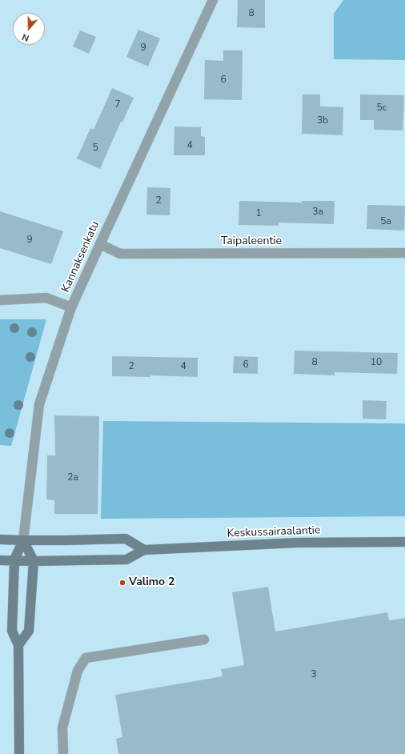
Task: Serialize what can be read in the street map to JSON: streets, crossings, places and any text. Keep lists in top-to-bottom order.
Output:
{
  "streets": {
    "main road": ["Keskussairaalantie"],
    "street": ["Taipaleentie", "Kannaksenkatu"]
  },
  "crossings": [
    ["Taipaleentie", "Kannaksenkatu"]
  ],
  "places": ["Valimo 2"],
  "house_numbers": [
    "8",
    "9",
    "6",
    "7",
    "5c",
    "3b",
    "4",
    "5",
    "2",
    "3a",
    "1",
    "5a",
    "9",
    "8",
    "10",
    "6",
    "2",
    "4",
    "2a",
    "3"
  ],
  "north": "bottom"
}
